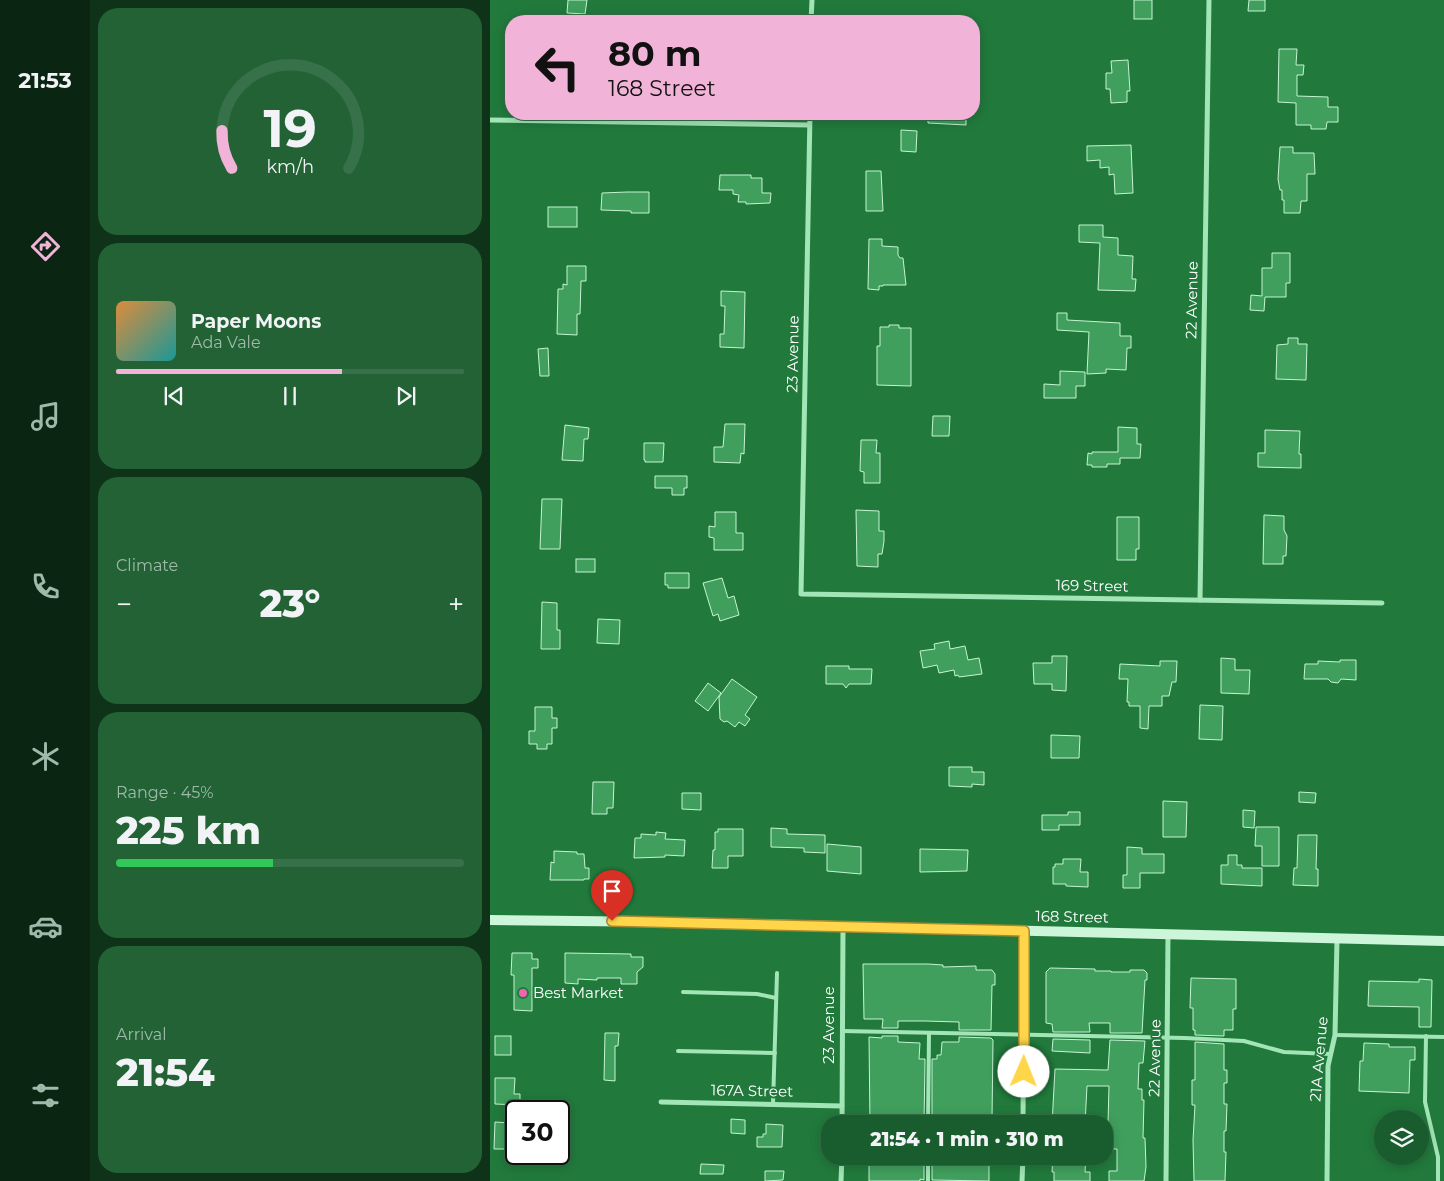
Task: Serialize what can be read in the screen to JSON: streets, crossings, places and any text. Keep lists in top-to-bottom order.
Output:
{
  "streets": {
    "main road": ["168 Street"],
    "street": [
      "22 Avenue",
      "23 Avenue",
      "169 Street",
      "21A Avenue",
      "167A Street"
    ]
  },
  "crossings": [
    ["22 Avenue", "169 Street"],
    ["22 Avenue", "168 Street"],
    ["23 Avenue", "169 Street"],
    ["23 Avenue", "168 Street"],
    ["23 Avenue", "167A Street"],
    ["168 Street", "21A Avenue"]
  ],
  "places": ["Best Market"],
  "page": {
    "tabs": "21:53",
    "turn": ["80 m", "168 Street"],
    "song": ["Paper Moons", "Ada Vale"],
    "tile": [
      "Climate",
      ["Range · 45%", "225 km"],
      ["Arrival", "21:54"]
    ],
    "heat": ["−", "23°", "+"],
    "limit": "30",
    "trip": "21:54 · 1 min · 310 m",
    "gauge": ["19", "km/h"]
  }
}
